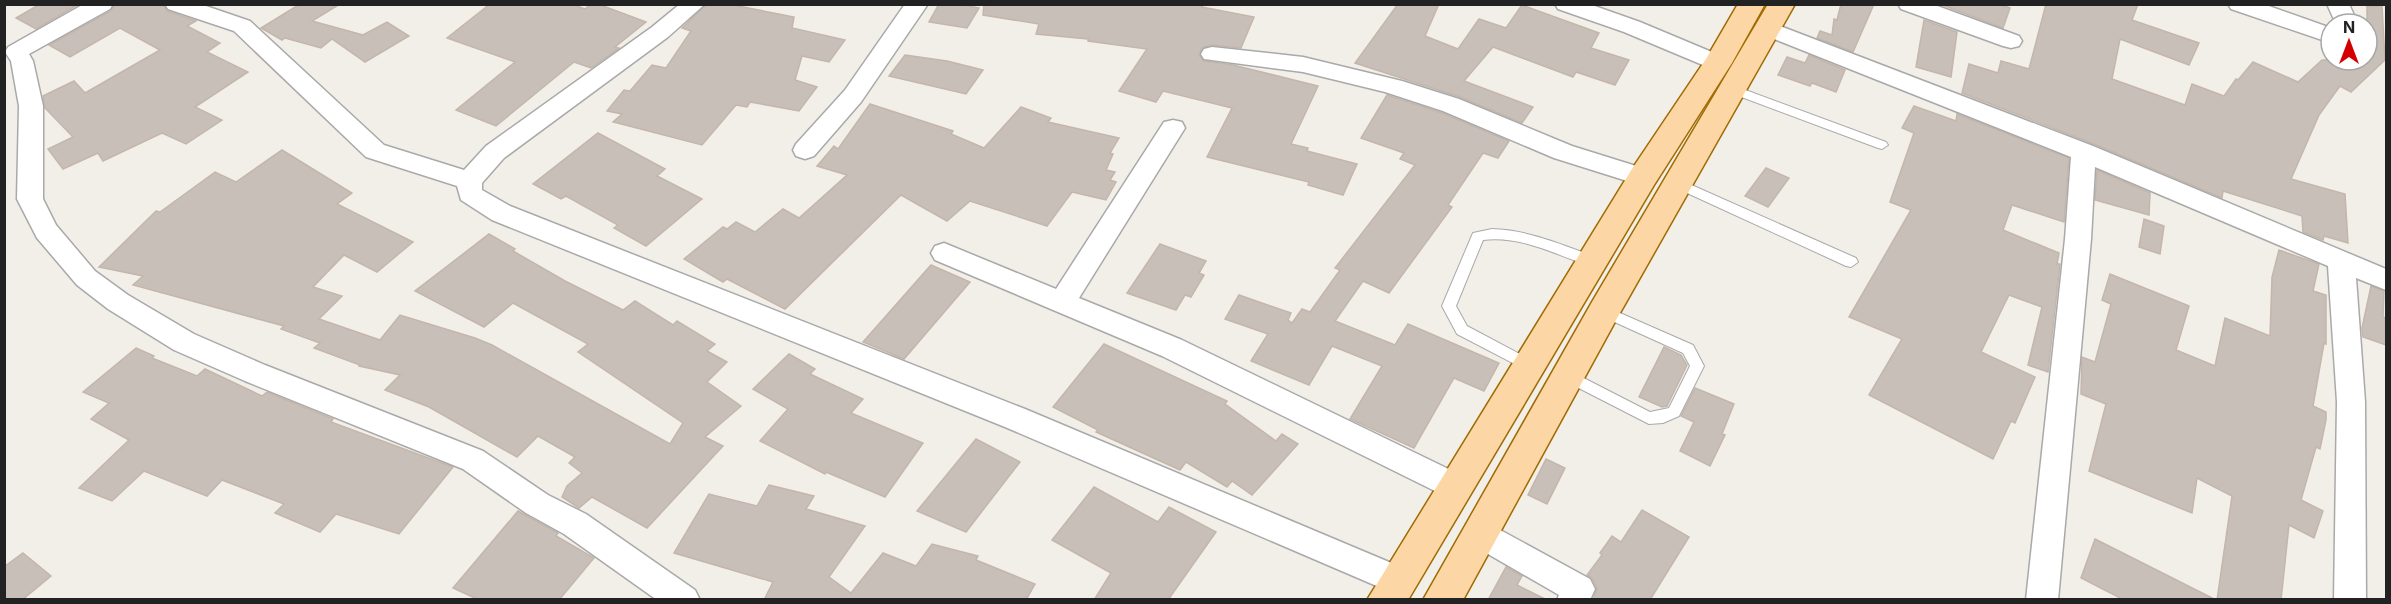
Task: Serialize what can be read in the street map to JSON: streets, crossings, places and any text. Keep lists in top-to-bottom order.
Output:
{
  "north": "top"
}
